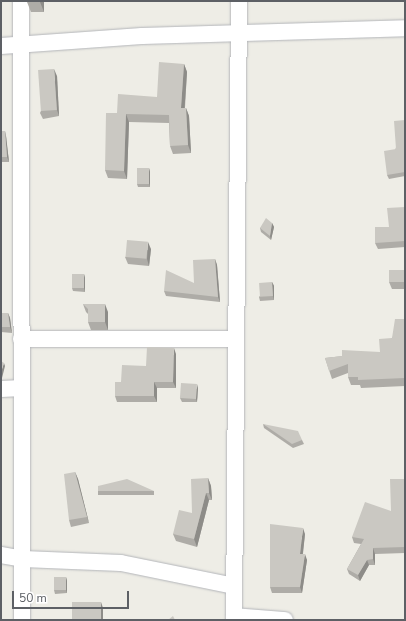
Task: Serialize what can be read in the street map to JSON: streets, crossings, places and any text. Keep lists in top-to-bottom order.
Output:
{
  "scale_bar": "50 m"
}
